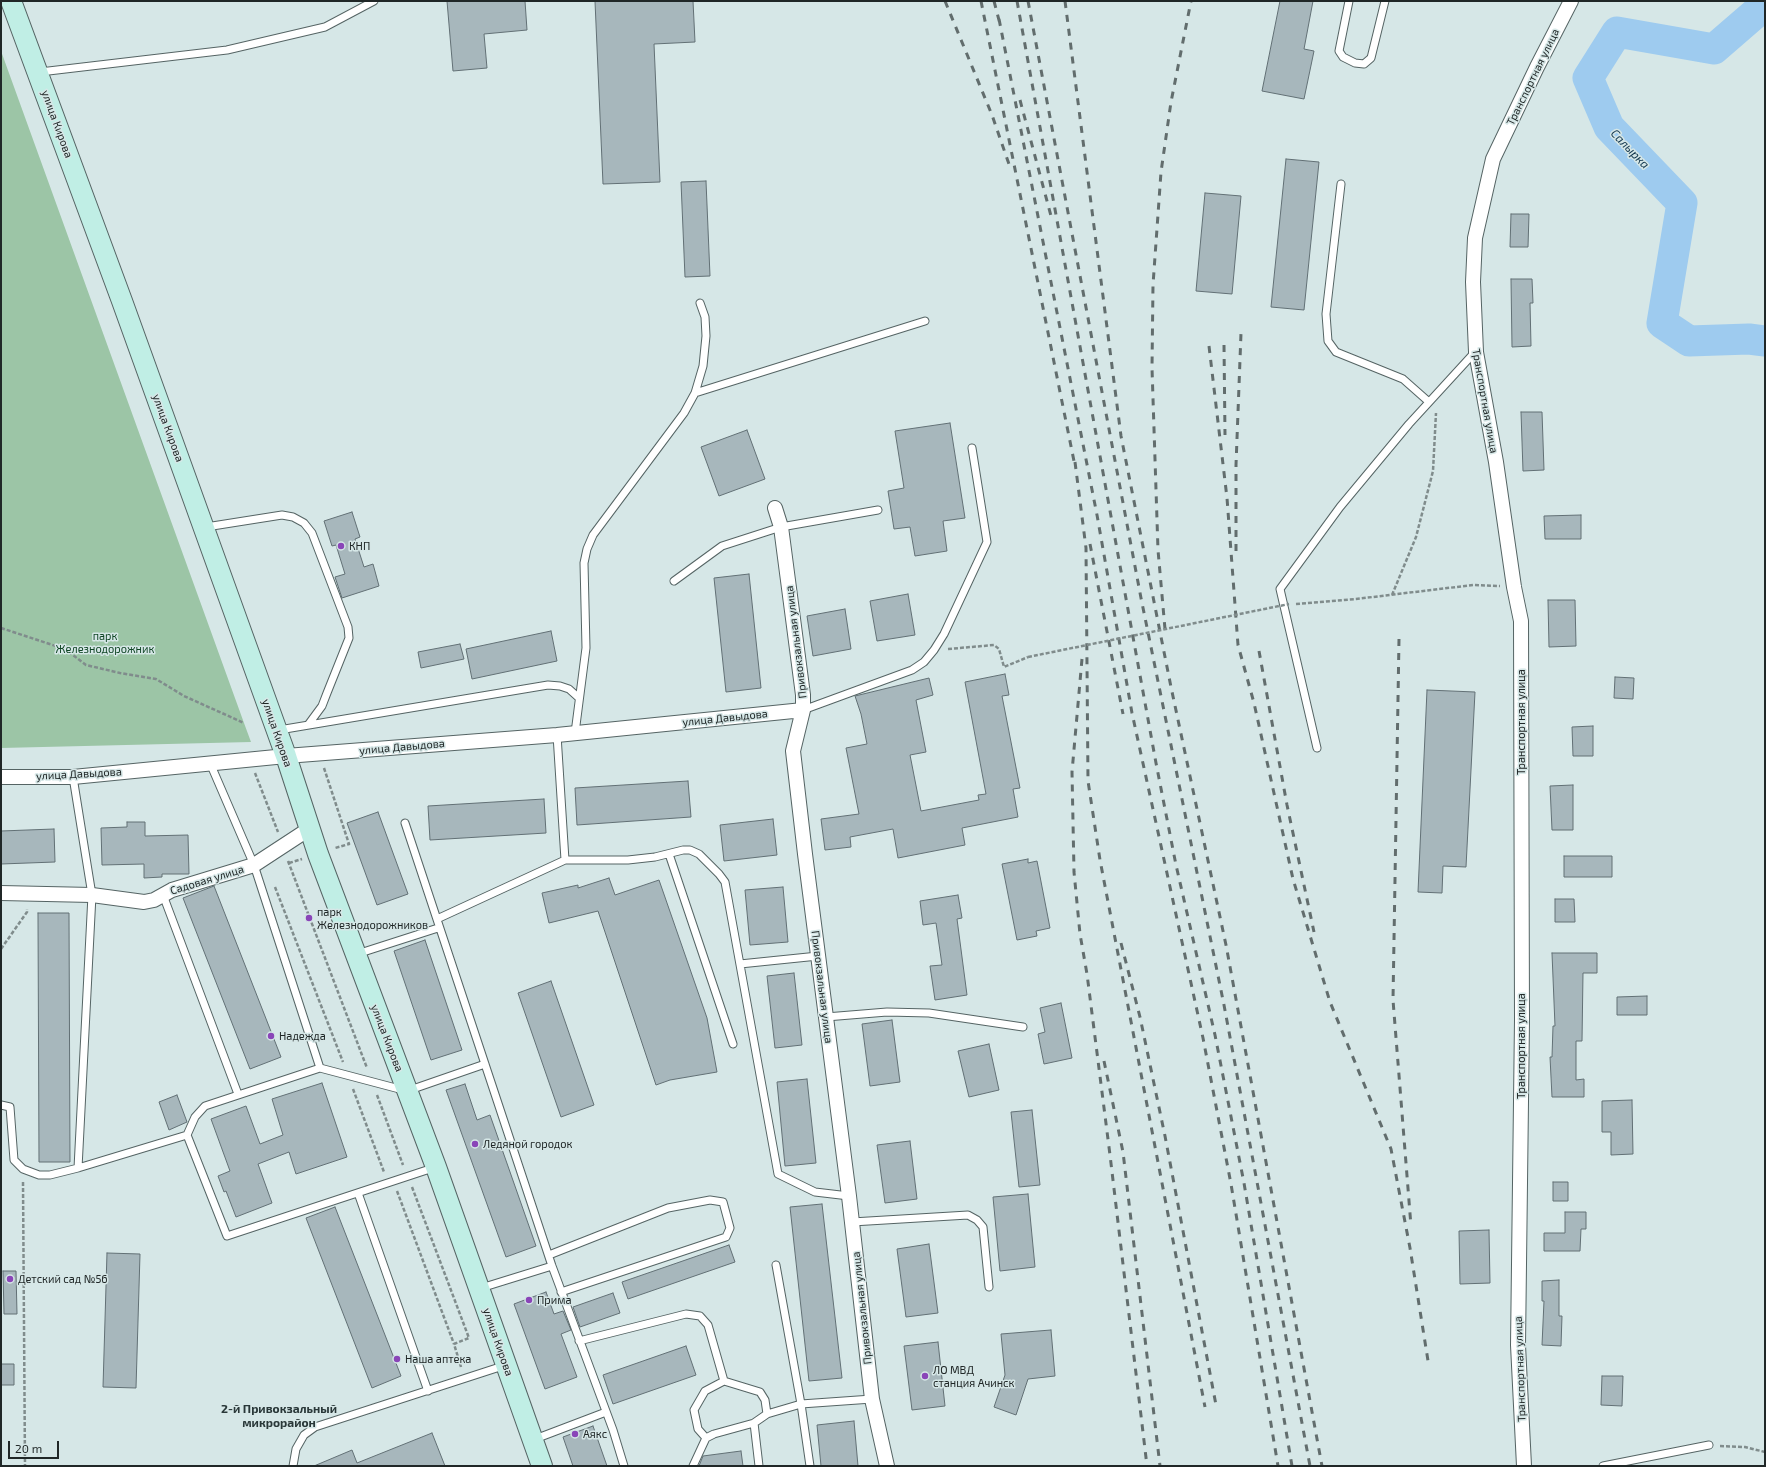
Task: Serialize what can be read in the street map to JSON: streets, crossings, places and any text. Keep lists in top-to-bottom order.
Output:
{
  "streets": {
    "main road": ["улица Кирова"],
    "street": [
      "Транспортная улица",
      "Привокзальная улица",
      "улица Давыдова",
      "Садовая улица"
    ]
  },
  "crossings": [
    ["улица Кирова", "улица Давыдова"],
    ["улица Кирова", "Садовая улица"],
    ["Привокзальная улица", "улица Давыдова"]
  ],
  "districts": ["2-й Привокзальный микрорайон"],
  "water": ["Салырка"],
  "parks": ["парк Железнодорожник"],
  "places": [
    "КНП",
    "парк Железнодорожников",
    "Надежда",
    "Ледяной городок",
    "Детский сад №56",
    "Прима",
    "Наша аптека",
    "ЛО МВД станция Ачинск",
    "Аякс"
  ],
  "scale_bar": "20 m"
}
